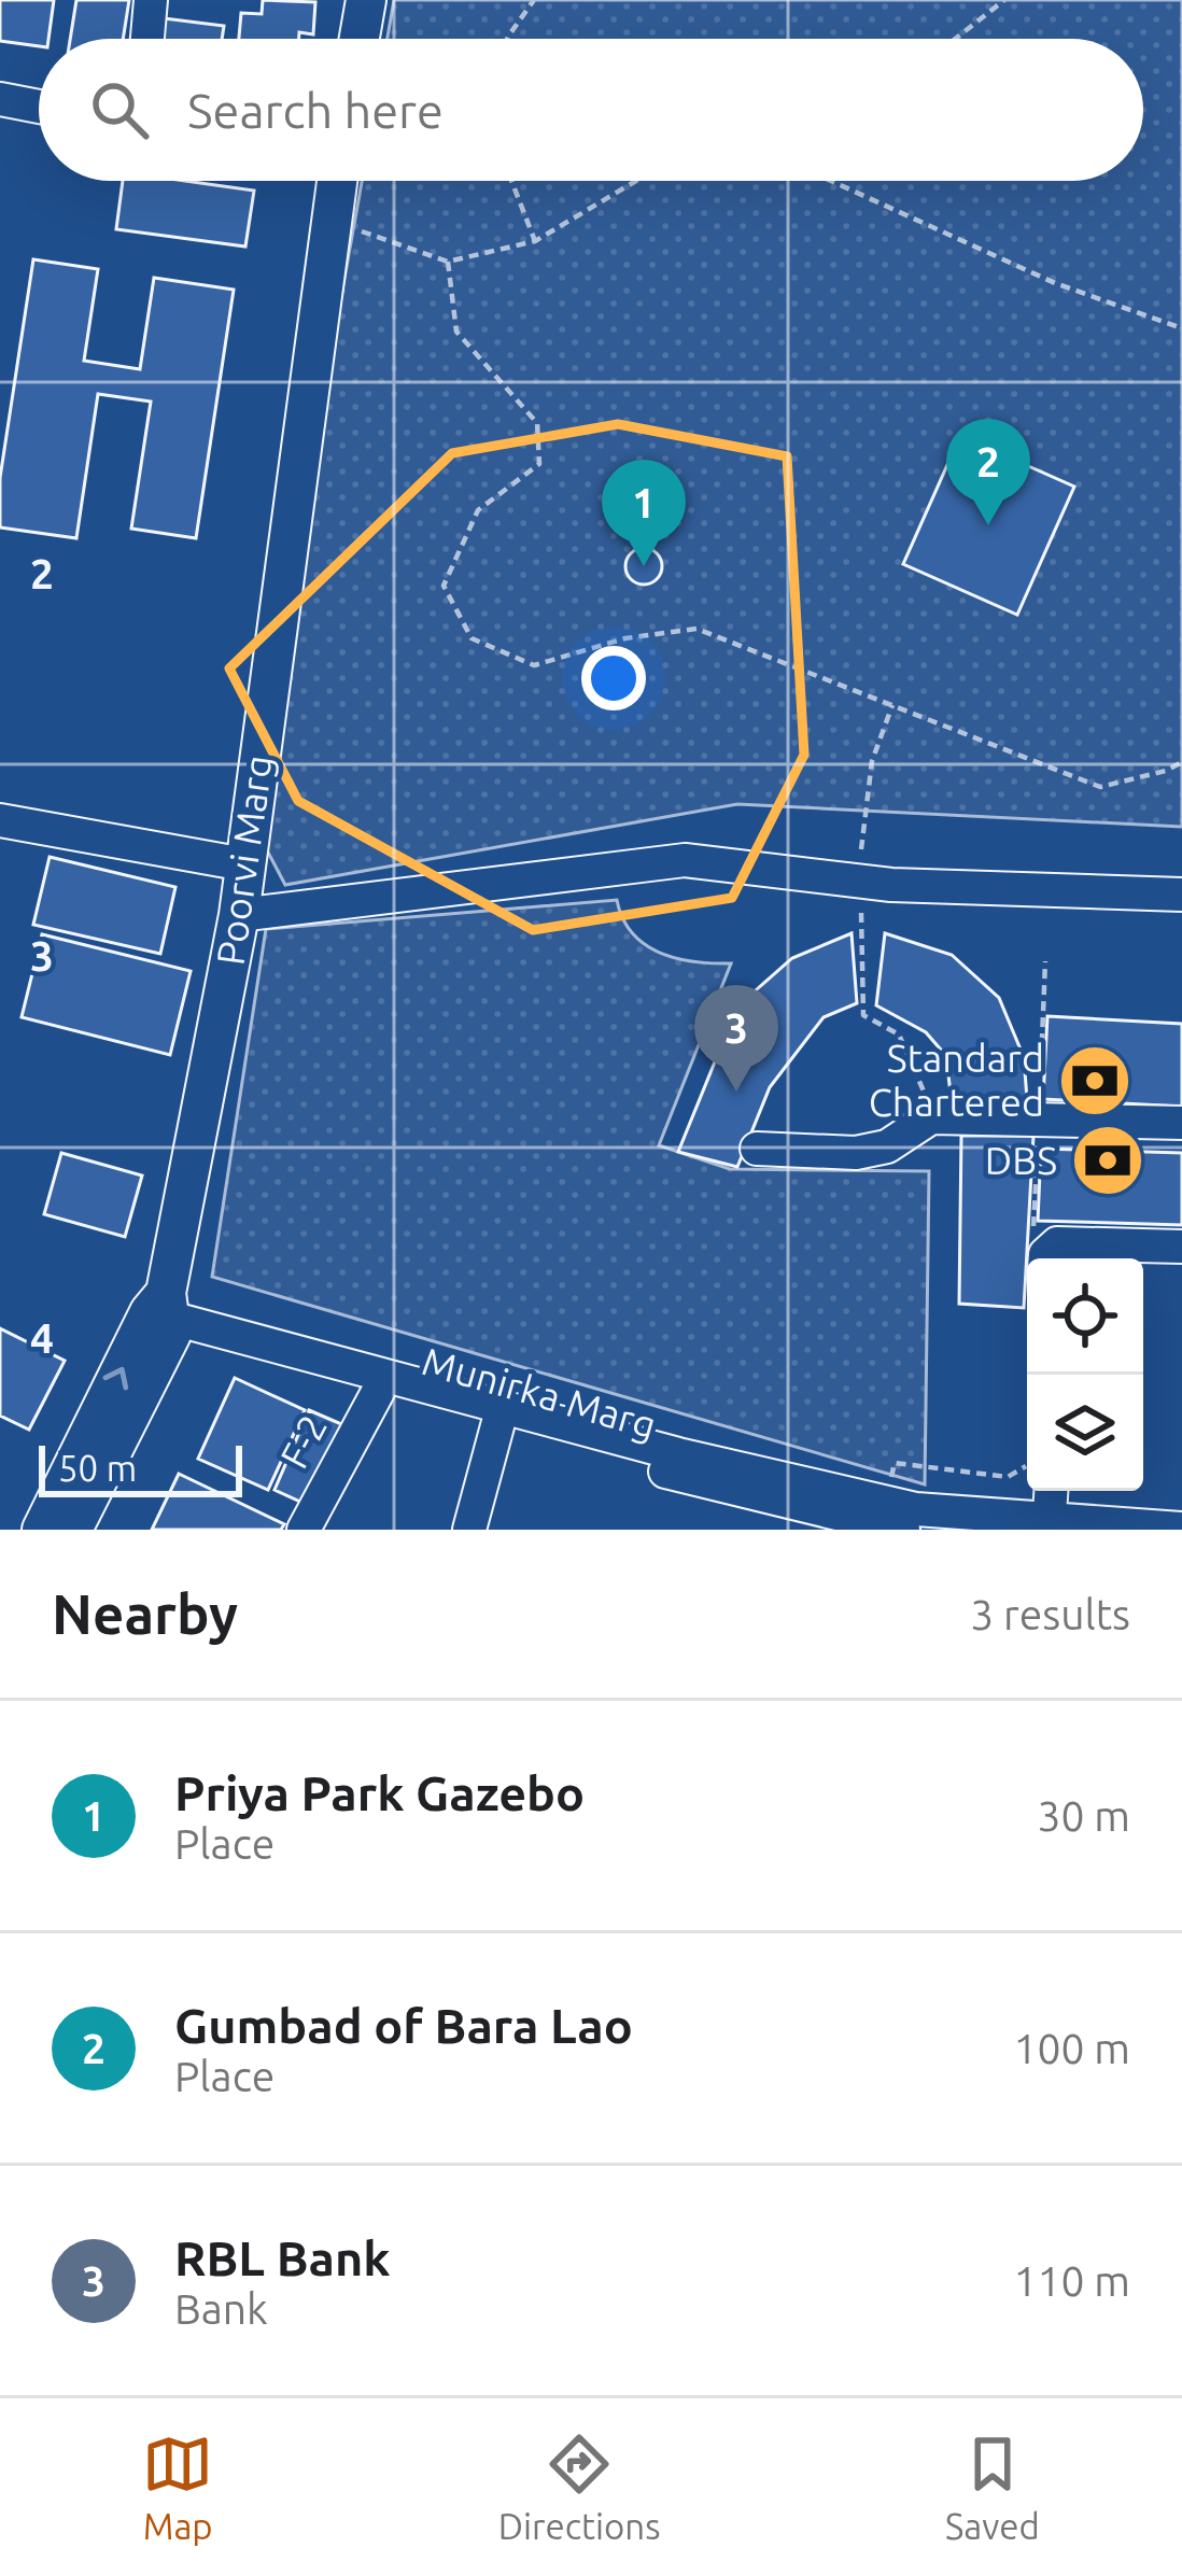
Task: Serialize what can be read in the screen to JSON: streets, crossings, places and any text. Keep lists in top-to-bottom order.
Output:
{
  "streets": {
    "main road": ["Poorvi Marg"],
    "street": ["Munirka Marg", "F-2"]
  },
  "crossings": [
    ["Poorvi Marg", "Munirka Marg"],
    ["Munirka Marg", "F-2"]
  ],
  "places": {
    "bank": ["Standard Chartered", "DBS"]
  },
  "scale_bar": "50 m",
  "page": {
    "search": "Search here",
    "pins": ["2", "1", "3"],
    "scale": "50 m",
    "heading": ["Nearby", "3 results"],
    "list": [
      {
        "mark": "1",
        "name": "Priya Park Gazebo",
        "note": "Place",
        "value": "30 m"
      },
      {
        "mark": "2",
        "name": "Gumbad of Bara Lao",
        "note": "Place",
        "value": "100 m"
      },
      {
        "mark": "3",
        "name": "RBL Bank",
        "note": "Bank",
        "value": "110 m"
      }
    ],
    "nav": ["Map", "Directions", "Saved"]
  },
  "grid": {
    "rows": ["2", "3", "4"]
  }
}
